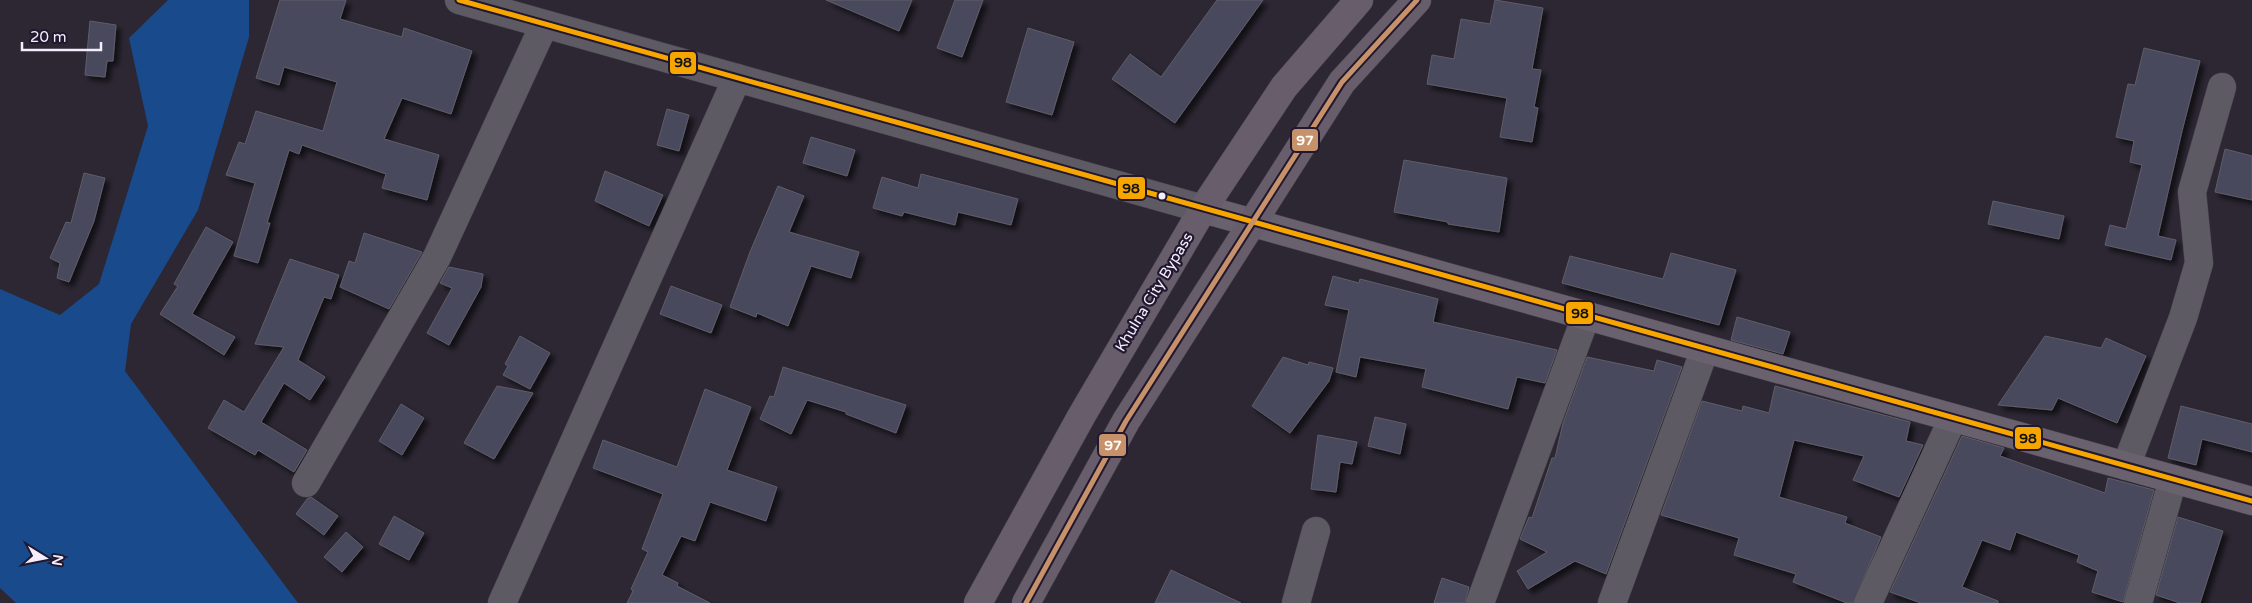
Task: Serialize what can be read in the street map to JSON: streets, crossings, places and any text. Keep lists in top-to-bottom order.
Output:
{
  "streets": {
    "highway": ["Khulna City Bypass"]
  },
  "lines": ["transit line 98", "transit line 97"],
  "scale_bar": "20 m",
  "north": "right"
}
